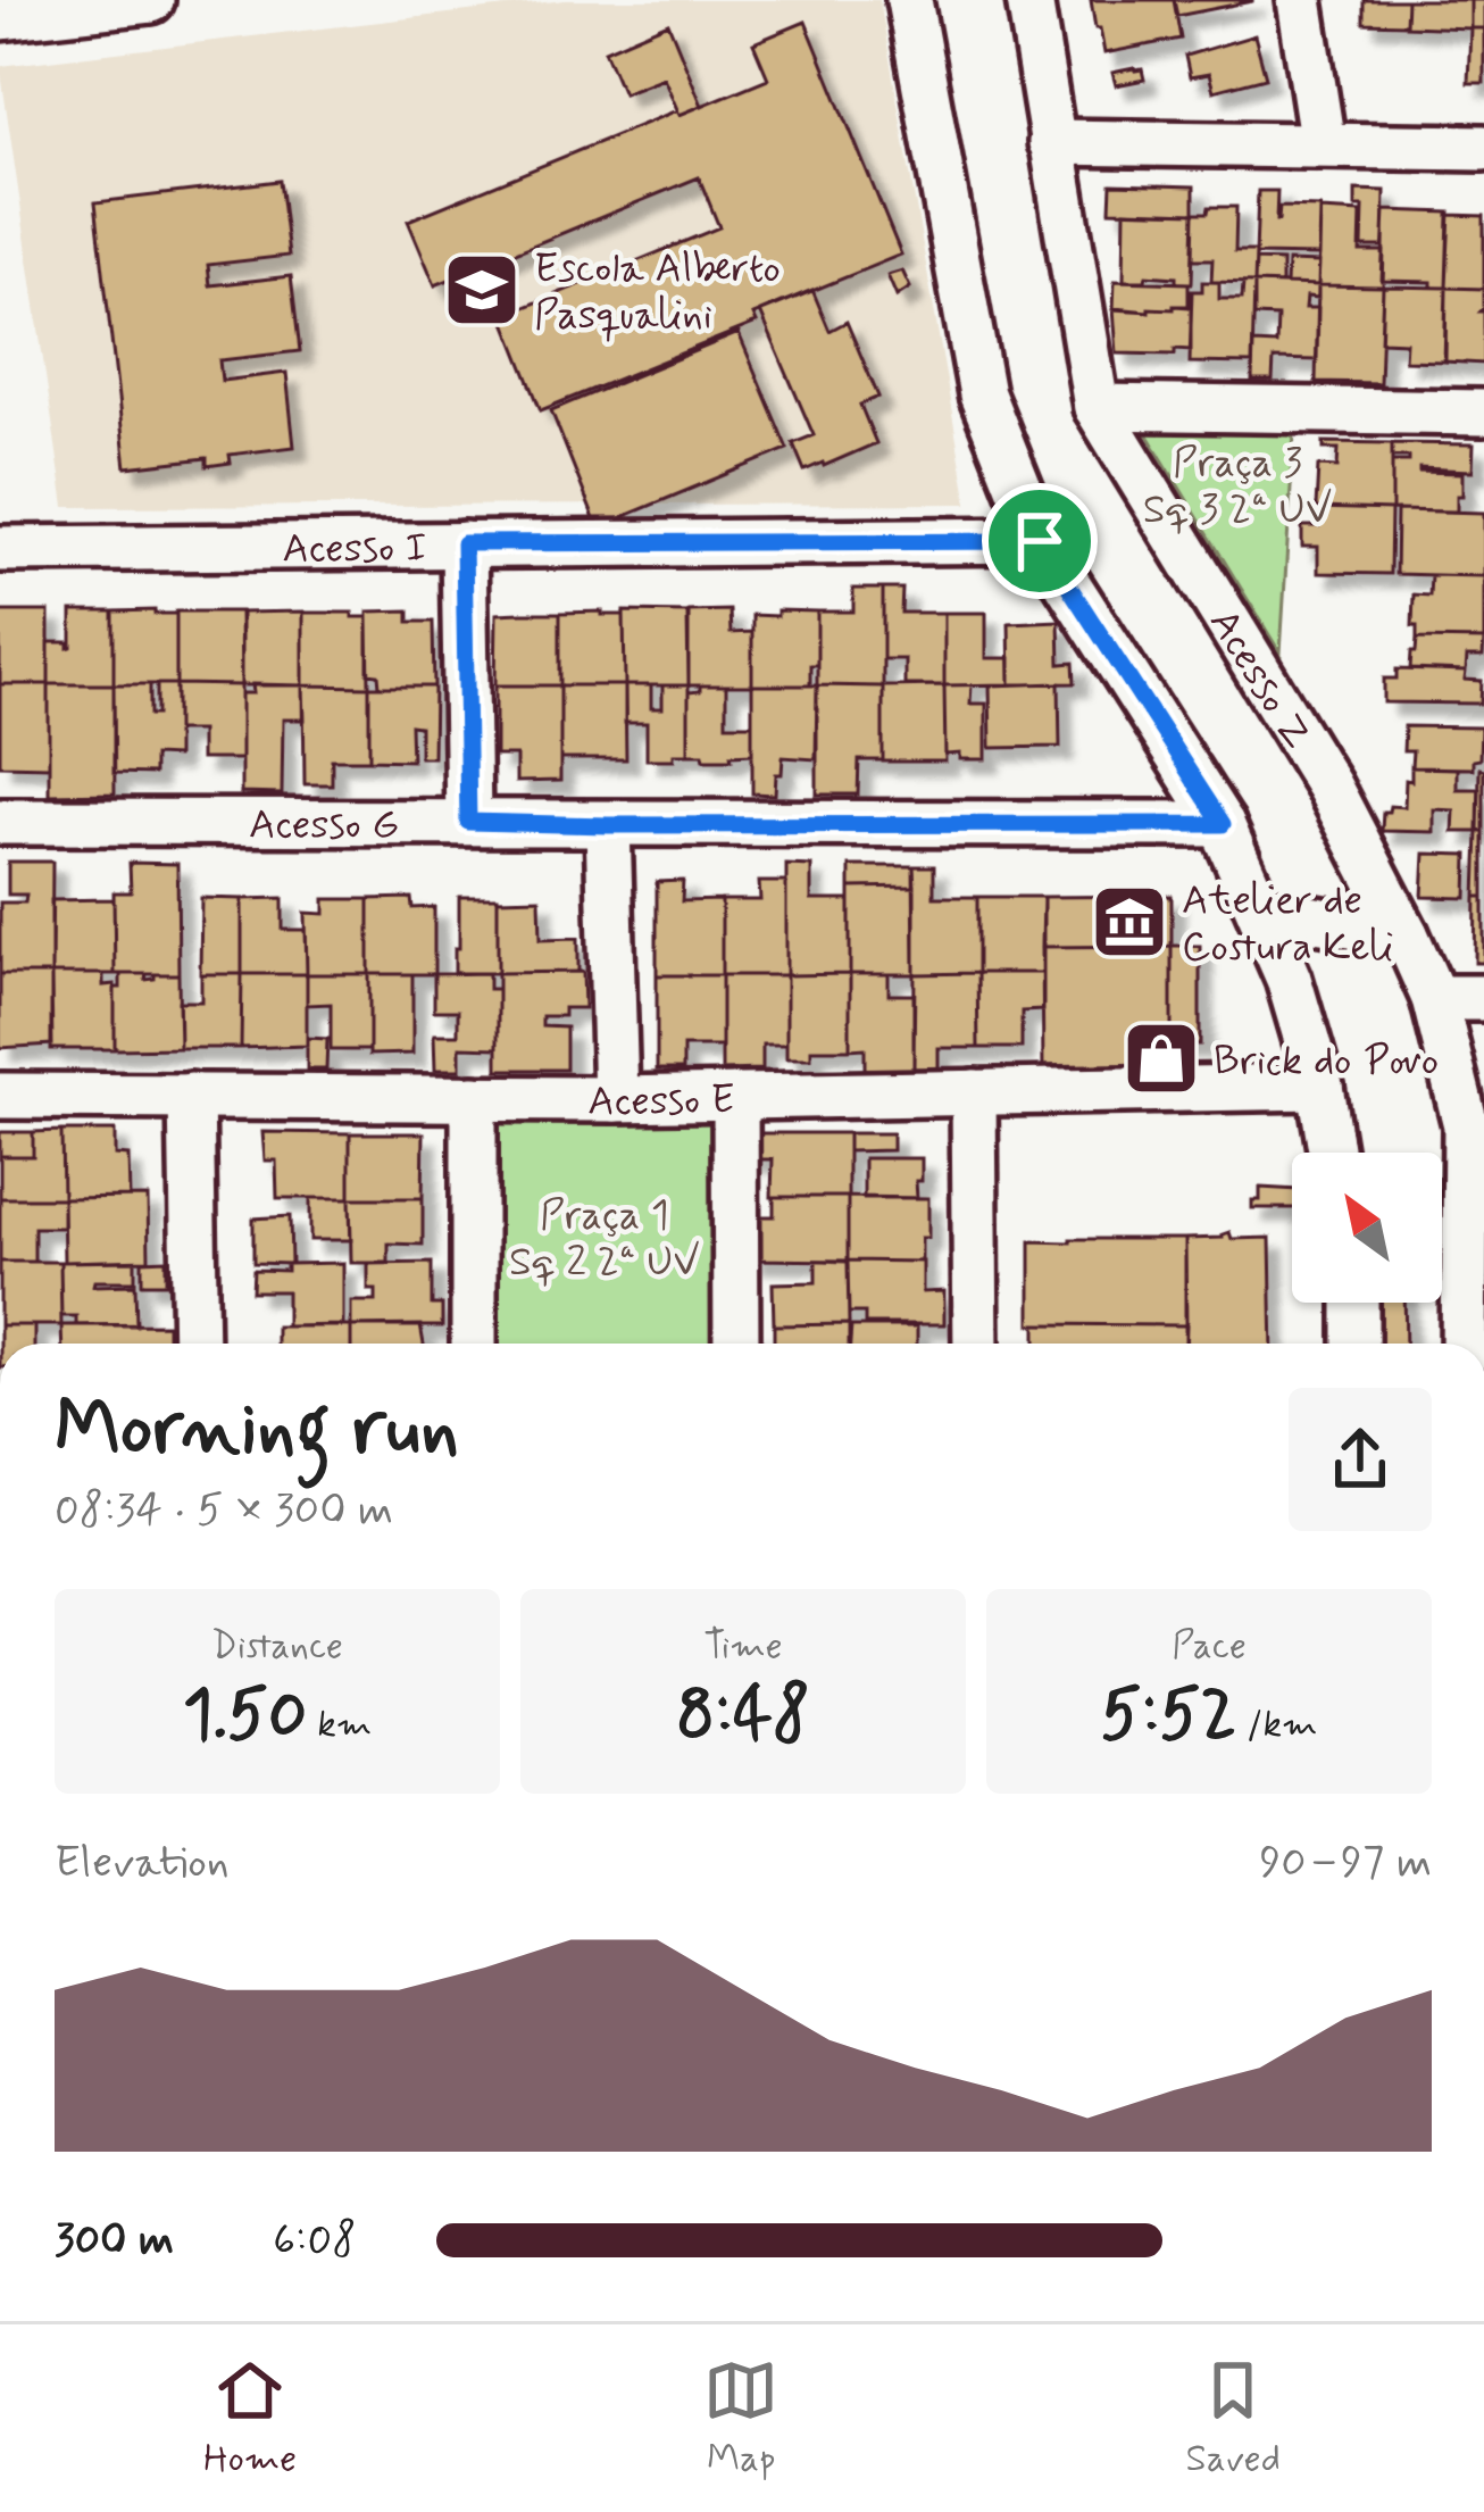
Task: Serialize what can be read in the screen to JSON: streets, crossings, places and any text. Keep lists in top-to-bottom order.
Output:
{
  "streets": {
    "street": [
      "Acesso I",
      "Acesso Z",
      "Acesso G",
      "Acesso E"
    ]
  },
  "parks": ["Praça 3 Sq 3 2ª UV", "Praça 1 Sq 2 2ª UV"],
  "places": {
    "school or university": ["Escola Alberto Pasqualini"],
    "museum": ["Atelier de Costura Keli"],
    "shop": ["Brick do Povo"]
  },
  "north": "top left",
  "page": {
    "heading": ["Morning run", "08:34 · 5 × 300 m"],
    "stats": [
      ["Distance", "1.50 km"],
      ["Time", "8:48"],
      ["Pace", "5:52 /km"]
    ],
    "chart": ["Elevation", "90–97 m"],
    "list": [
      {
        "name": "300 m",
        "note": "6:08"
      }
    ],
    "tabs": ["Home", "Map", "Saved"]
  }
}
